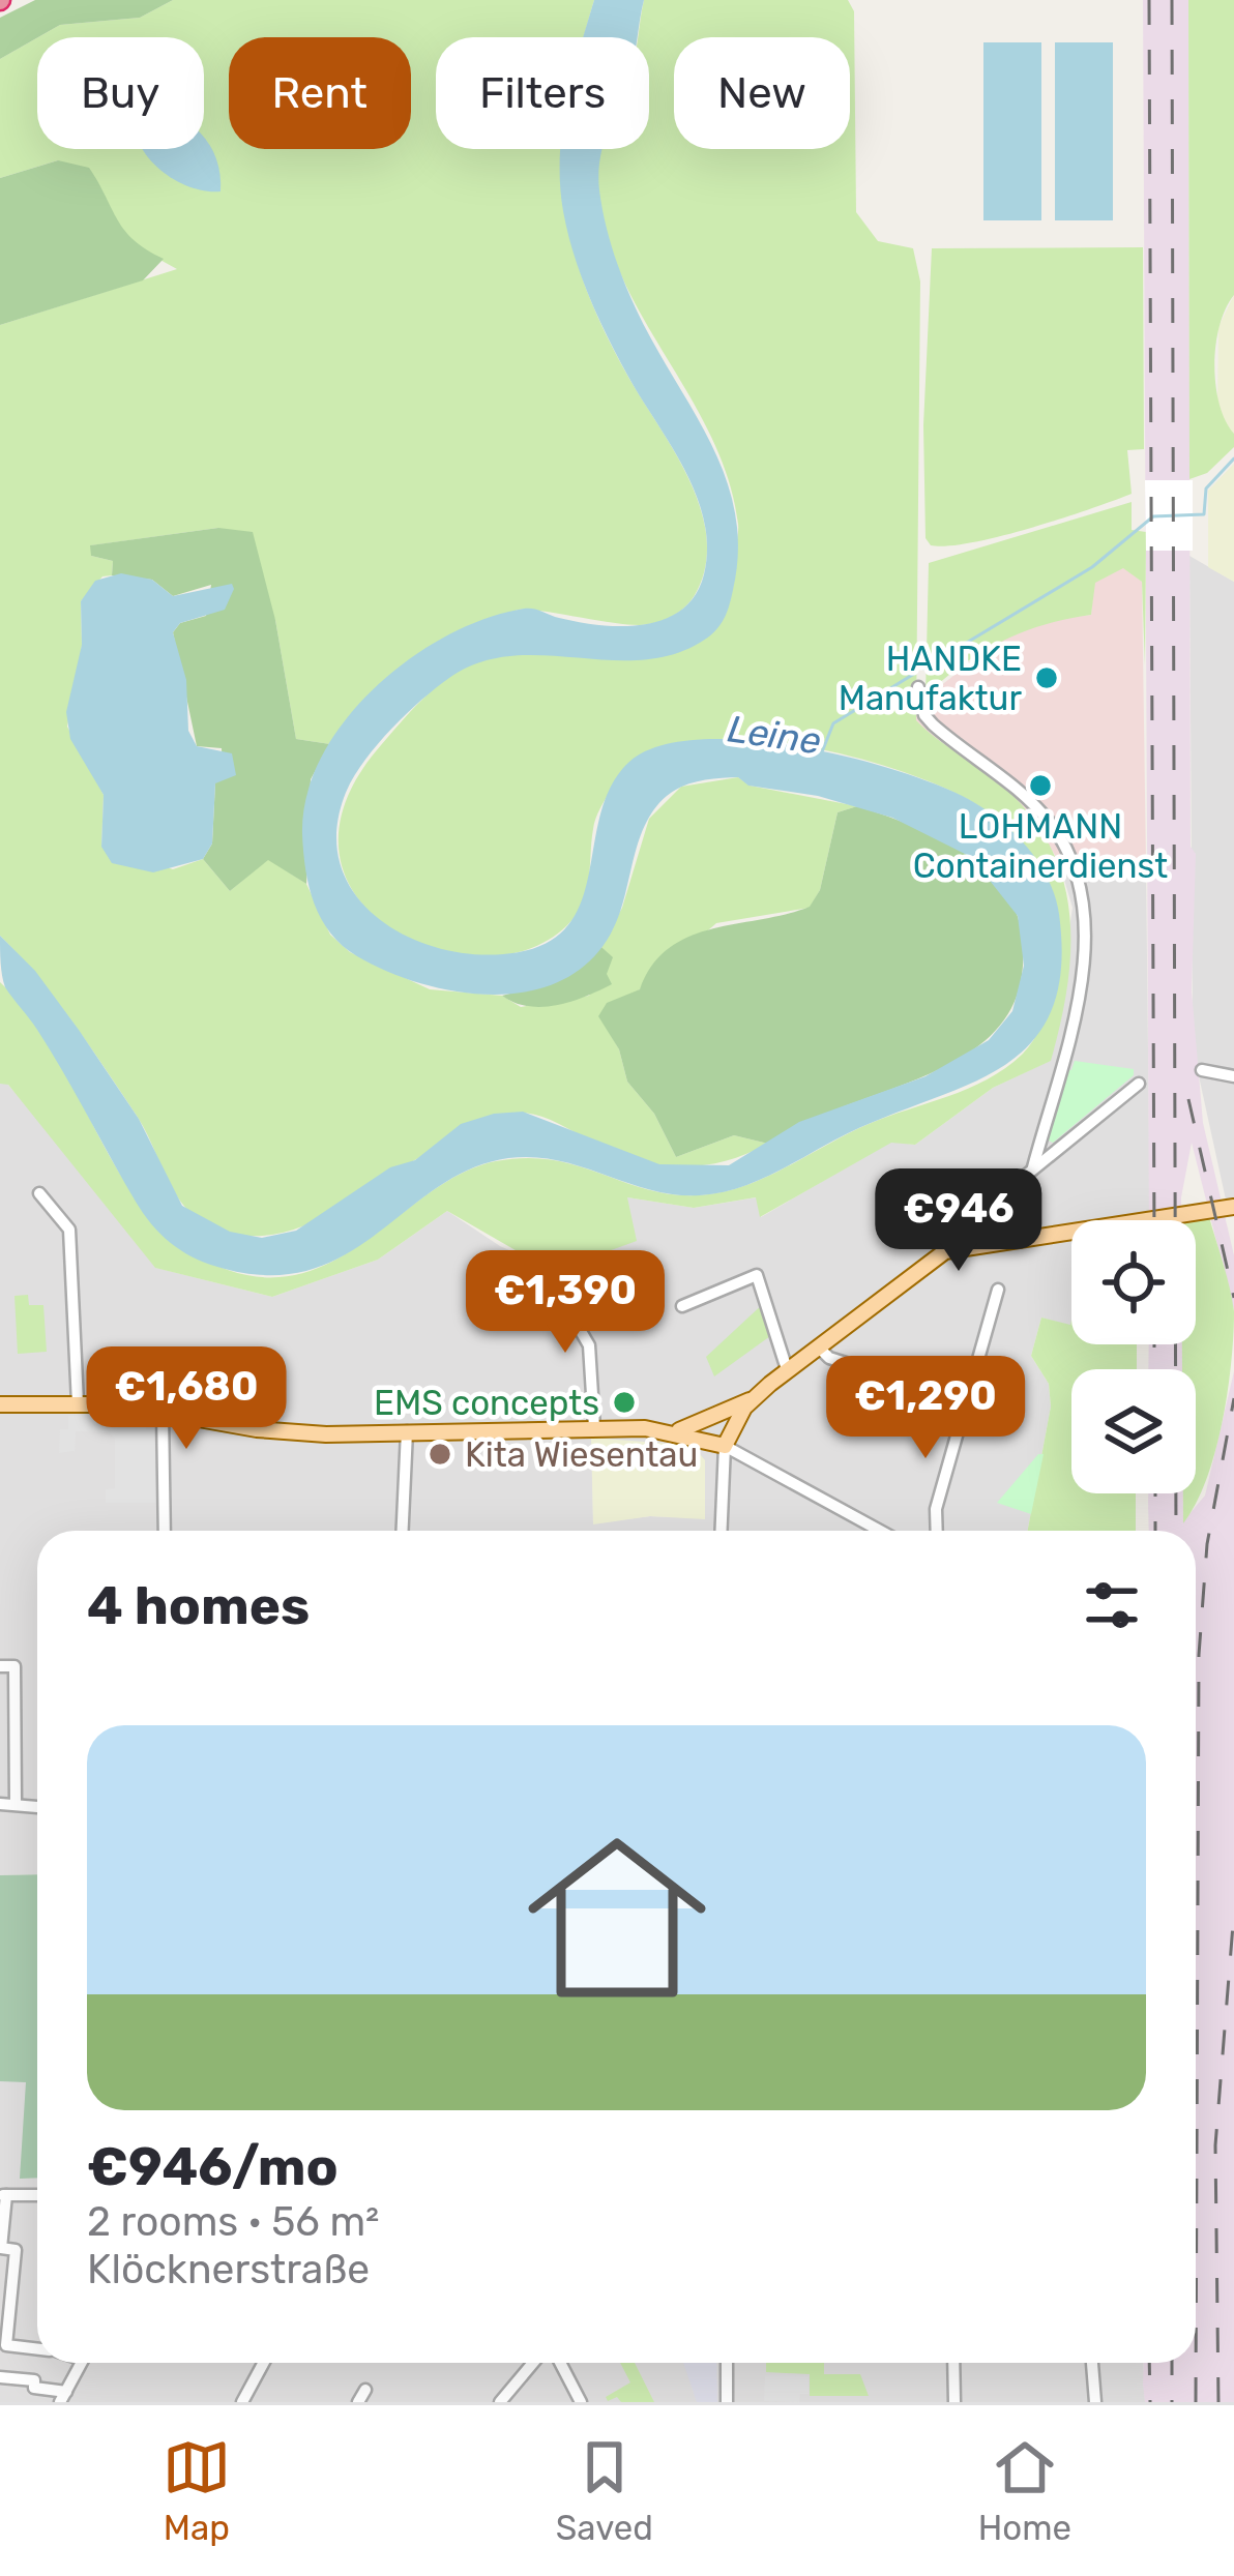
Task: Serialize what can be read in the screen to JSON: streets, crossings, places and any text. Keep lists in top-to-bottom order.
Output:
{
  "water": ["Leine"],
  "places": [
    "HANDKE Manufaktur",
    "LOHMANN Containerdienst",
    "EMS concepts",
    "Kita Wiesentau"
  ],
  "page": {
    "chip": [
      "Buy",
      "Rent",
      "Filters",
      "New"
    ],
    "price": [
      "€946",
      "€1,390",
      "€1,680",
      "€1,290"
    ],
    "heading": "4 homes",
    "list": [
      {
        "name": "€946/mo",
        "note": "2 rooms · 56 m² · Klöcknerstraße"
      }
    ],
    "tabs": ["Map", "Saved", "Home"]
  }
}
